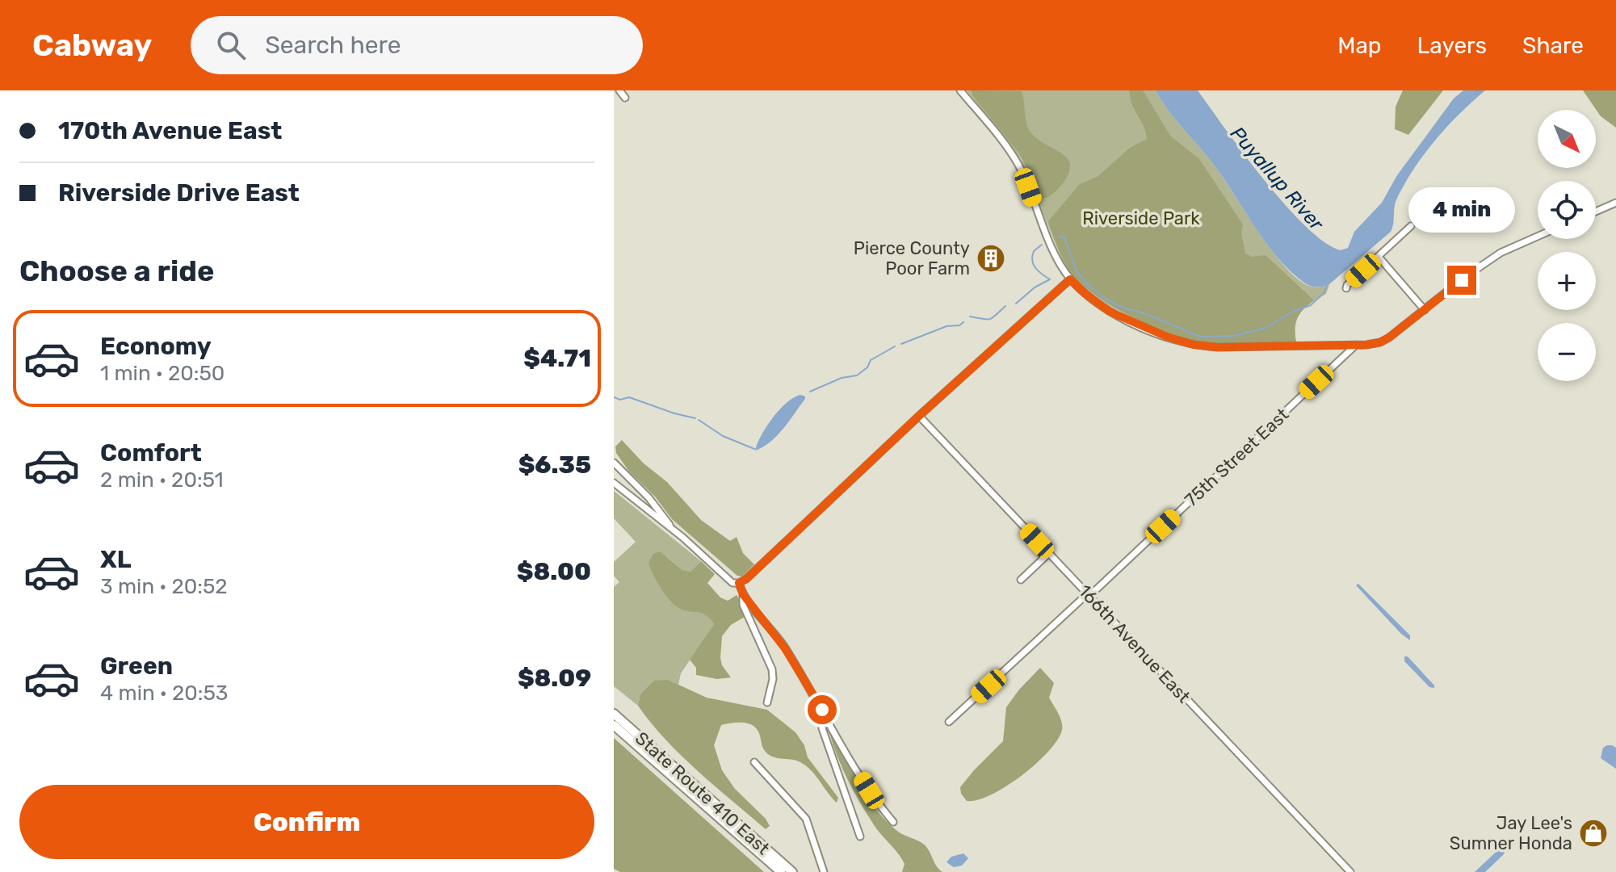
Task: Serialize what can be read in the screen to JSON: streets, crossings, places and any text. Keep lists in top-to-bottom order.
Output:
{
  "streets": {
    "highway": ["State Route 410 East"],
    "street": ["75th Street East", "166th Avenue East"]
  },
  "crossings": [
    ["75th Street East", "166th Avenue East"]
  ],
  "water": ["Puyallup River"],
  "parks": ["Riverside Park"],
  "places": {
    "building": ["Pierce County Poor Farm"],
    "shop": ["Jay Lee's Sumner Honda"]
  },
  "north": "bottom right",
  "page": {
    "header": "Cabway",
    "search": "Search here",
    "nav": ["Map", "Layers", "Share"],
    "banner": ["170th Avenue East", "Riverside Drive East"],
    "map_buttons": ["+", "−"],
    "bubble": "4 min",
    "heading": "Choose a ride",
    "list": [
      {
        "name": "Economy",
        "note": "1 min · 20:50",
        "value": "$4.71"
      },
      {
        "name": "Comfort",
        "note": "2 min · 20:51",
        "value": "$6.35"
      },
      {
        "name": "XL",
        "note": "3 min · 20:52",
        "value": "$8.00"
      },
      {
        "name": "Green",
        "note": "4 min · 20:53",
        "value": "$8.09"
      }
    ],
    "buttons": "Confirm"
  }
}
